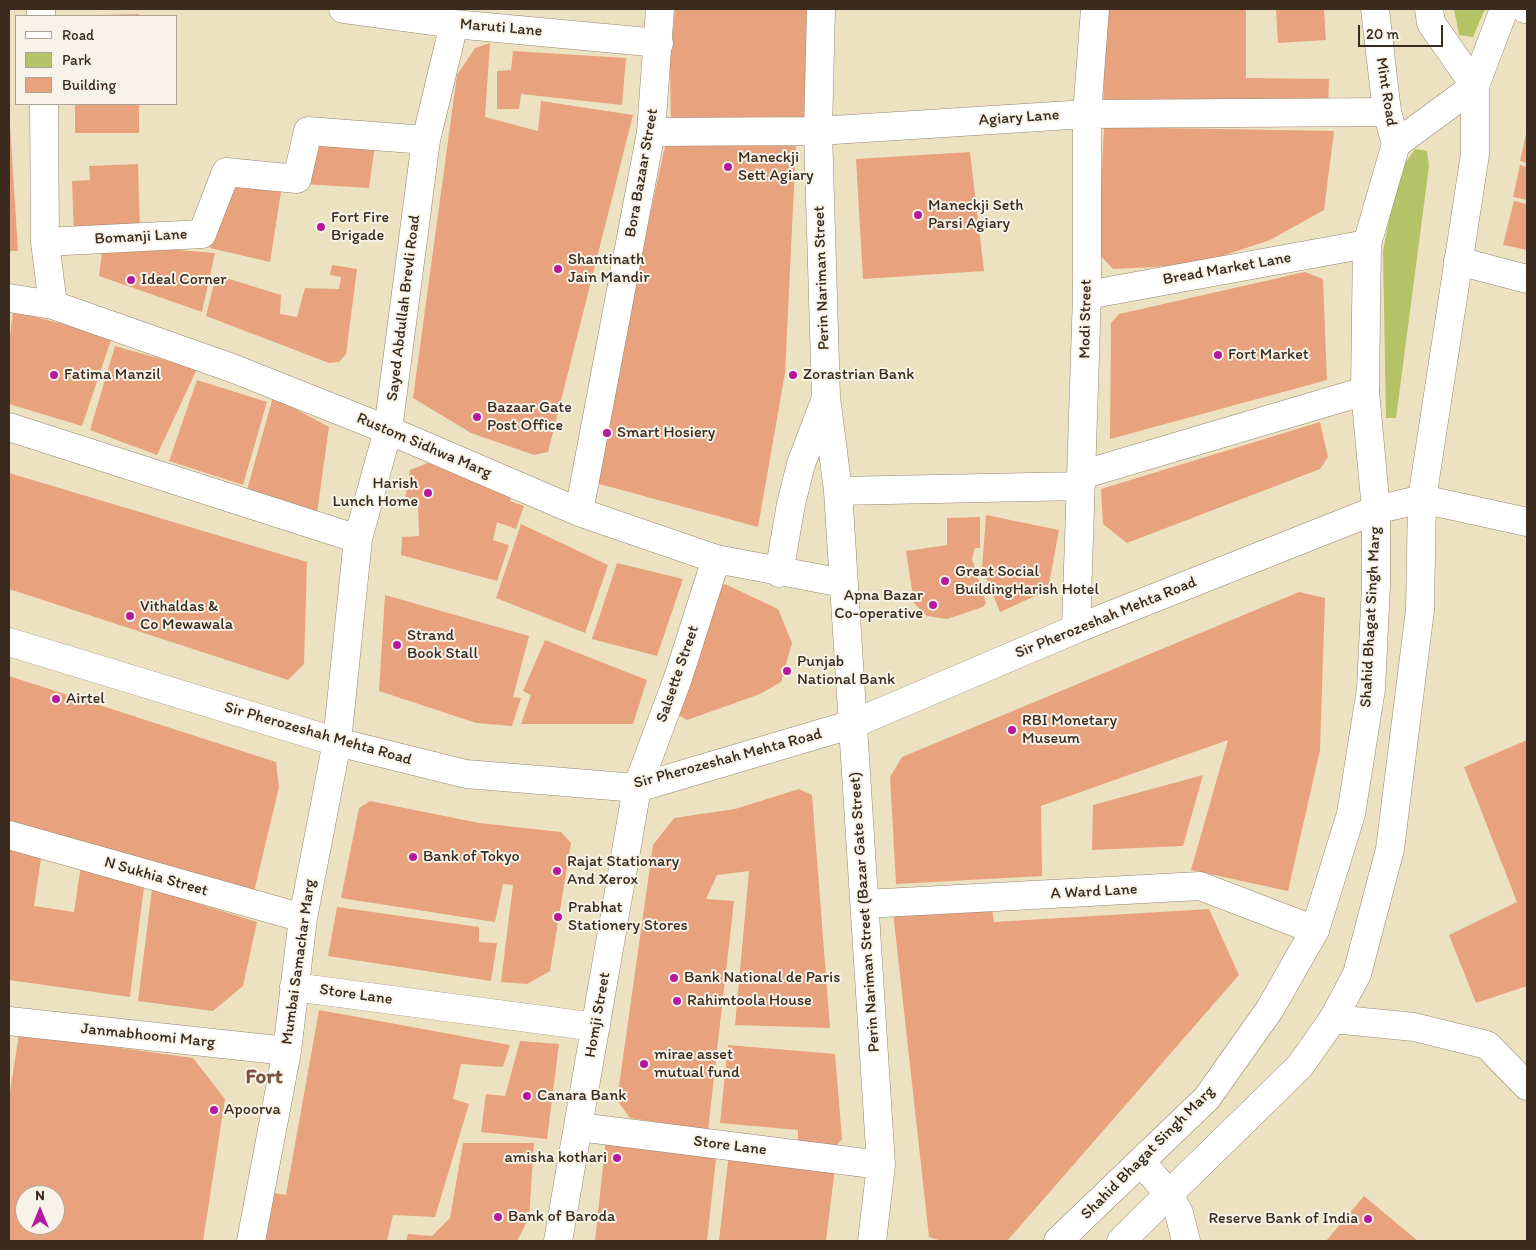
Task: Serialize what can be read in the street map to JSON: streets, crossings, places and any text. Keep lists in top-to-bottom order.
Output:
{
  "streets": {
    "street": [
      "Maruti Lane",
      "Mint Road",
      "Agiary Lane",
      "Bora Bazaar Street",
      "Bomanji Lane",
      "Bread Market Lane",
      "Perin Nariman Street",
      "Sayed Abdullah Brevli Road",
      "Modi Street",
      "Rustom Sidhwa Marg",
      "Shahid Bhagat Singh Marg",
      "Sir Pherozeshah Mehta Road",
      "Salsette Street",
      "N Sukhia Street",
      "A Ward Lane",
      "Perin Nariman Street (Bazar Gate Street)",
      "Mumbai Samachar Marg",
      "Store Lane",
      "Homji Street",
      "Janmabhoomi Marg"
    ]
  },
  "crossings": [
    ["Maruti Lane", "Bora Bazaar Street"],
    ["Maruti Lane", "Sayed Abdullah Brevli Road"],
    ["Mint Road", "Agiary Lane"],
    ["Mint Road", "Shahid Bhagat Singh Marg"],
    ["Agiary Lane", "Bora Bazaar Street"],
    ["Agiary Lane", "Perin Nariman Street"],
    ["Agiary Lane", "Modi Street"],
    ["Bora Bazaar Street", "Rustom Sidhwa Marg"],
    ["Bomanji Lane", "Sayed Abdullah Brevli Road"],
    ["Bread Market Lane", "Modi Street"],
    ["Bread Market Lane", "Shahid Bhagat Singh Marg"],
    ["Perin Nariman Street", "Rustom Sidhwa Marg"],
    ["Perin Nariman Street", "Perin Nariman Street (Bazar Gate Street)"],
    ["Sayed Abdullah Brevli Road", "Rustom Sidhwa Marg"],
    ["Sayed Abdullah Brevli Road", "Sir Pherozeshah Mehta Road"],
    ["Sayed Abdullah Brevli Road", "Mumbai Samachar Marg"],
    ["Modi Street", "Sir Pherozeshah Mehta Road"],
    ["Rustom Sidhwa Marg", "Salsette Street"],
    ["Rustom Sidhwa Marg", "Perin Nariman Street (Bazar Gate Street)"],
    ["Shahid Bhagat Singh Marg", "Sir Pherozeshah Mehta Road"],
    ["Shahid Bhagat Singh Marg", "A Ward Lane"],
    ["Sir Pherozeshah Mehta Road", "Salsette Street"],
    ["Sir Pherozeshah Mehta Road", "Perin Nariman Street (Bazar Gate Street)"],
    ["Sir Pherozeshah Mehta Road", "Mumbai Samachar Marg"],
    ["Sir Pherozeshah Mehta Road", "Homji Street"],
    ["Salsette Street", "Homji Street"],
    ["N Sukhia Street", "Mumbai Samachar Marg"],
    ["A Ward Lane", "Perin Nariman Street (Bazar Gate Street)"],
    ["Perin Nariman Street (Bazar Gate Street)", "Store Lane"],
    ["Mumbai Samachar Marg", "Store Lane"],
    ["Mumbai Samachar Marg", "Janmabhoomi Marg"],
    ["Store Lane", "Homji Street"]
  ],
  "districts": ["Fort"],
  "places": [
    "Maneckji Sett Agiary",
    "Maneckji Seth Parsi Agiary",
    "Fort Fire Brigade",
    "Shantinath Jain Mandir",
    "Ideal Corner",
    "Fort Market",
    "Fatima Manzil",
    "Zorastrian Bank",
    "Bazaar Gate Post Office",
    "Smart Hosiery",
    "Harish Lunch Home",
    "Great Social BuildingHarish Hotel",
    "Apna Bazar Co-operative",
    "Vithaldas & Co Mewawala",
    "Strand Book Stall",
    "Punjab National Bank",
    "Airtel",
    "RBI Monetary Museum",
    "Bank of Tokyo",
    "Rajat Stationary And Xerox",
    "Prabhat Stationery Stores",
    "Bank National de Paris",
    "Rahimtoola House",
    "mirae asset mutual fund",
    "Canara Bank",
    "Apoorva",
    "amisha kothari",
    "Bank of Baroda",
    "Reserve Bank of India"
  ],
  "legend": ["Road", "Park", "Building"],
  "scale_bar": "20 m",
  "north": "top"
}
